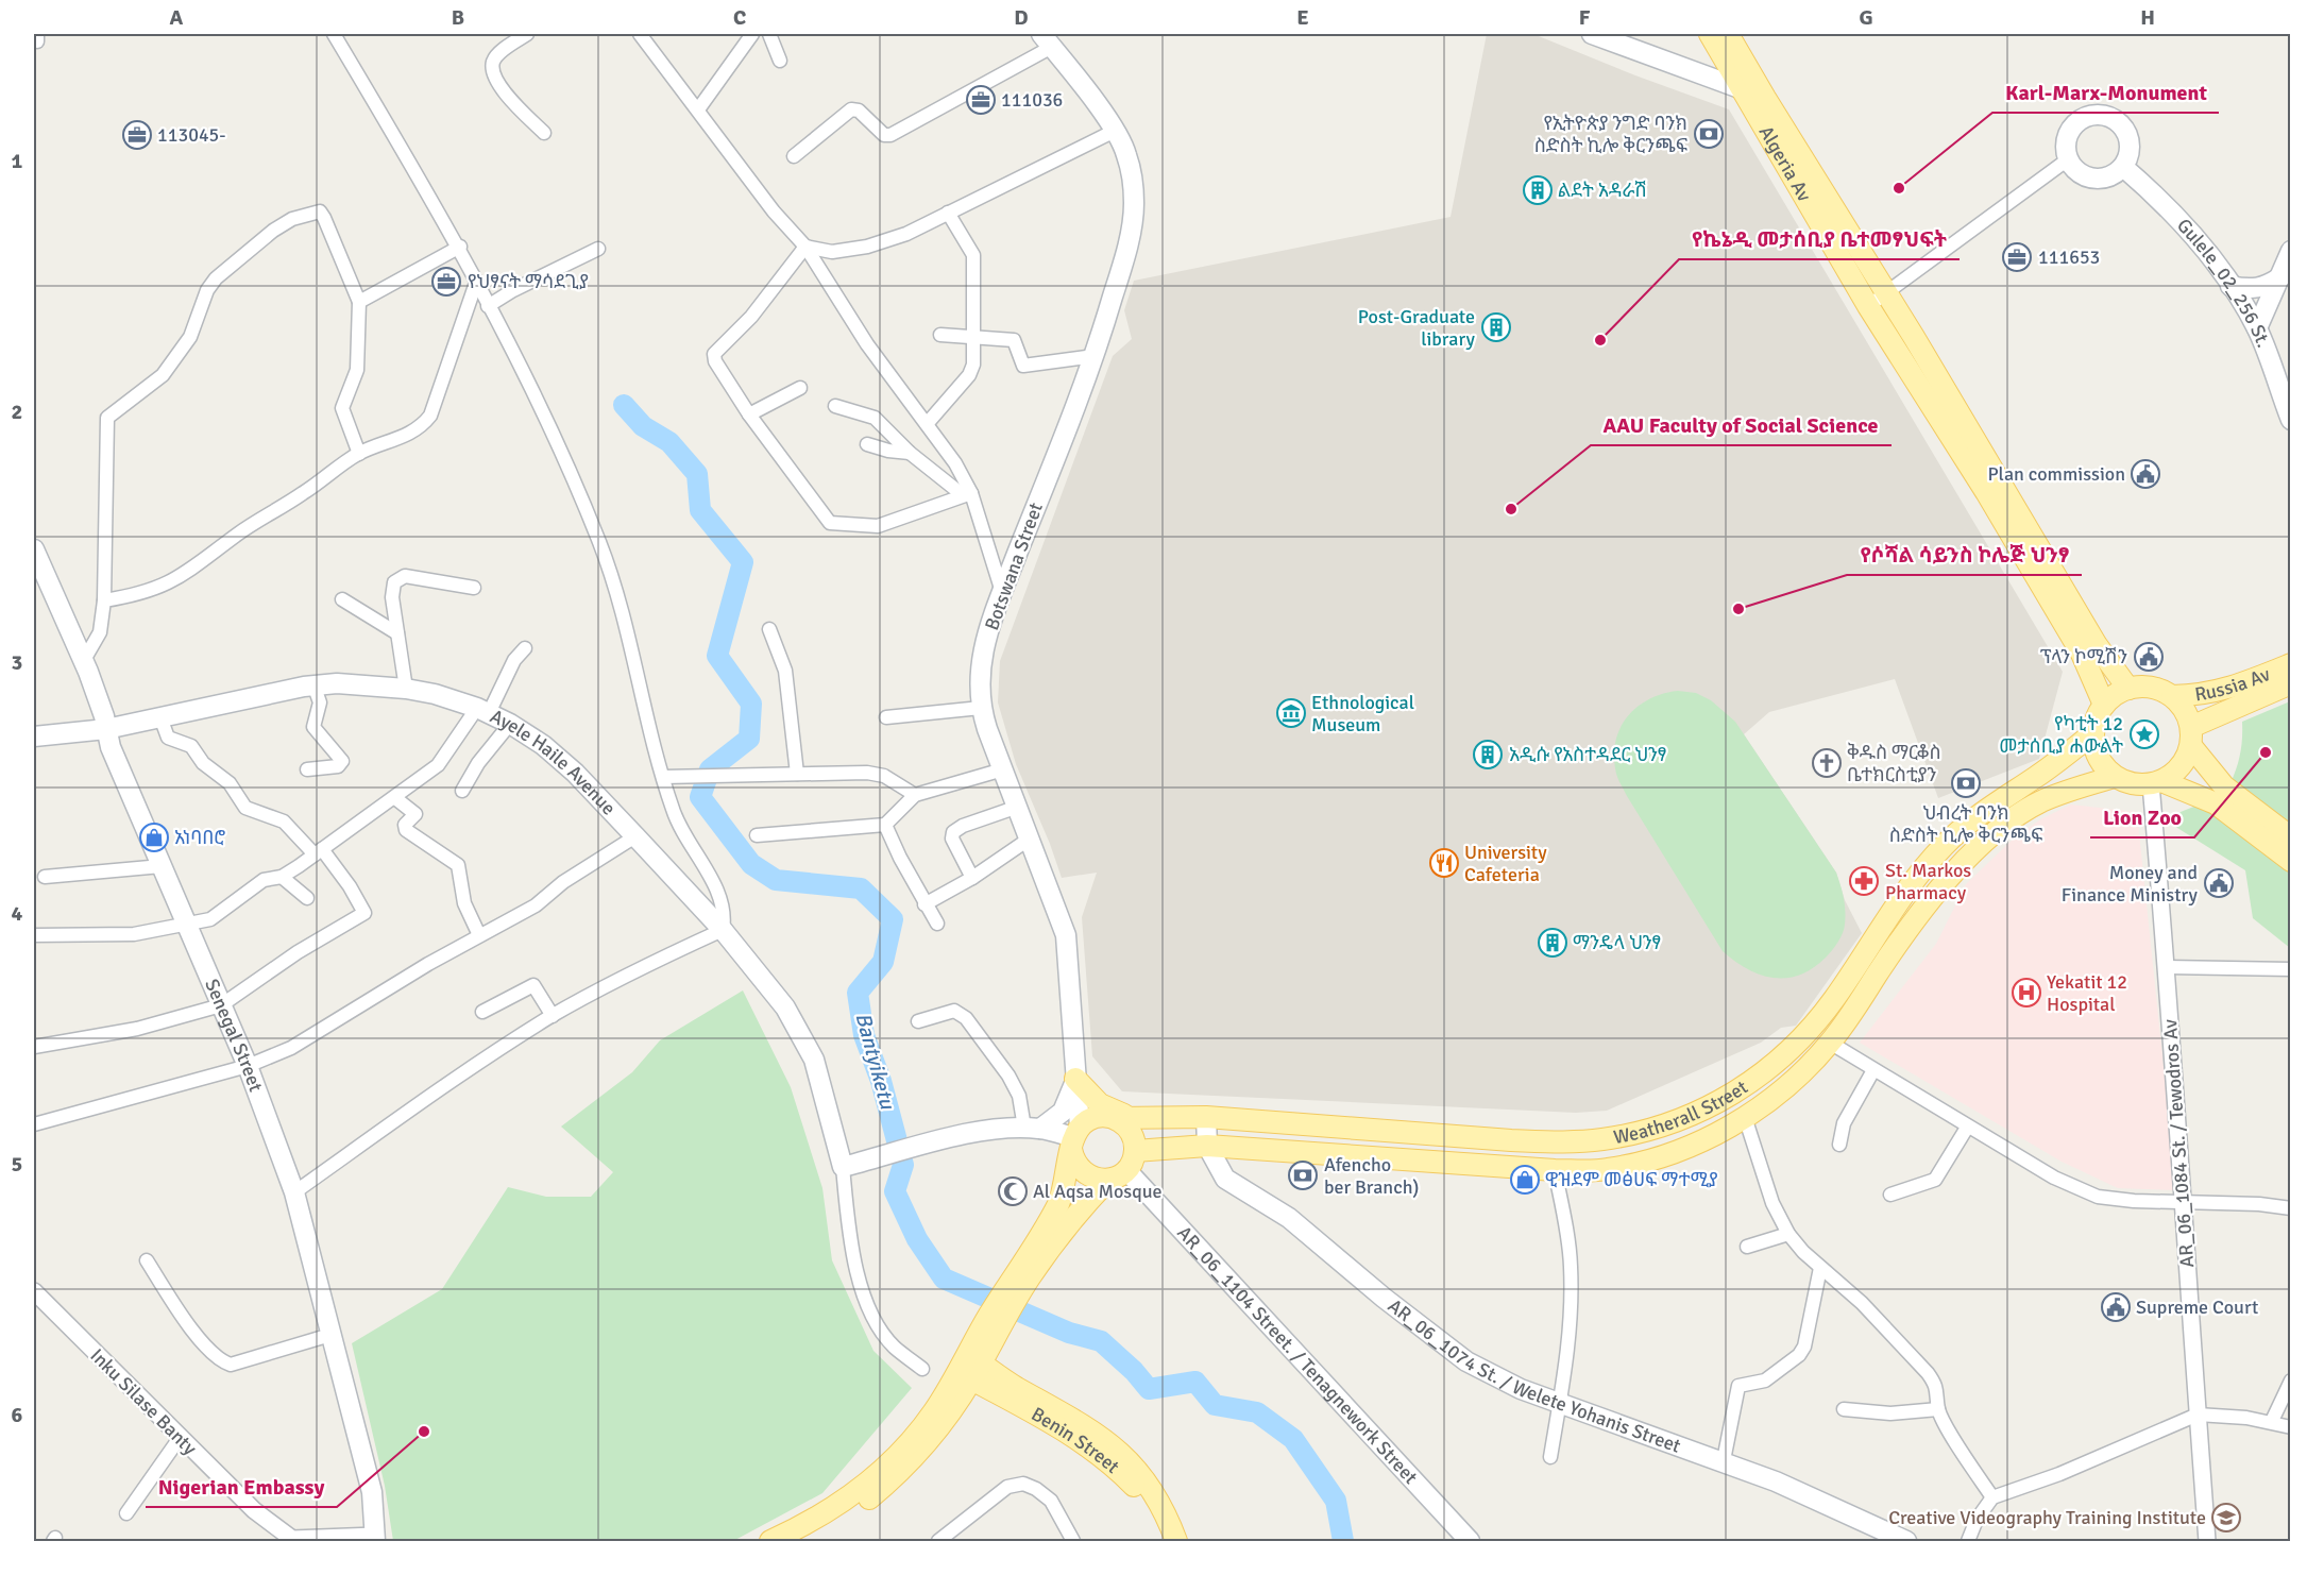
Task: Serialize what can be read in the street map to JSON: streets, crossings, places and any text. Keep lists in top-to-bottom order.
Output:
{
  "streets": {
    "main road": [
      "Algeria Av",
      "Gulele_02_256 St.",
      "Botswana Street",
      "Russia Av",
      "Ayele Haile Avenue",
      "Senegal Street",
      "Weatherall Street",
      "AR_06_1104 Street. / Tenagnework Street",
      "AR_06_1074 St. / Welete Yohanis Street",
      "Benin Street"
    ],
    "street": ["AR_06_1084 St. / Tewodros Av", "Inku Silase Banty"]
  },
  "crossings": [
    ["Botswana Street", "Weatherall Street"],
    ["Botswana Street", "AR_06_1104 Street. / Tenagnework Street"],
    ["Russia Av", "Weatherall Street"],
    ["Russia Av", "AR_06_1084 St. / Tewodros Av"],
    ["Ayele Haile Avenue", "Senegal Street"],
    ["Senegal Street", "Inku Silase Banty"],
    ["Weatherall Street", "AR_06_1084 St. / Tewodros Av"],
    ["Weatherall Street", "AR_06_1104 Street. / Tenagnework Street"]
  ],
  "water": ["Bantyiketu"],
  "places": {
    "office": [
      "111036",
      "113045-",
      "111653",
      "የህፃናት ማሳደጊያ"
    ],
    "bank": ["የኢትዮጵያ ንግድ ባንክ ስድስት ኪሎ ቅርንጫፍ", "ህብረት ባንክ ስድስት ኪሎ ቅርንጫፍ", "Afencho ber Branch)"],
    "other": [
      "Karl-Marx-Monument",
      "የኬኔዲ መታሰቢያ ቤተመፃህፍት",
      "AAU Faculty of Social Science",
      "የሶሻል ሳይንስ ኮሌጅ ህንፃ",
      "Lion Zoo",
      "Nigerian Embassy"
    ],
    "building": [
      "ልደት አዳራሽ",
      "Post-Graduate library",
      "አዲሱ የአስተዳደር ህንፃ",
      "ማንዴላ ህንፃ"
    ],
    "public building": [
      "Plan commission",
      "ፕላን ኮሚሽን",
      "Money and Finance Ministry",
      "Supreme Court"
    ],
    "museum": ["Ethnological Museum"],
    "place": ["የካቲት 12 መታሰቢያ ሐውልት"],
    "church": ["ቅዱስ ማርቆስ ቤተክርስቲያን"],
    "shop": ["አነባበሮ", "ዊዝደም መፅሀፍ ማተሚያ"],
    "restaurant": ["University Cafeteria"],
    "pharmacy": ["St. Markos Pharmacy"],
    "hospital": ["Yekatit 12 Hospital"],
    "mosque": ["Al Aqsa Mosque"],
    "school or university": ["Creative Videography Training Institute"]
  },
  "grid": {
    "columns": [
      "A",
      "B",
      "C",
      "D",
      "E",
      "F",
      "G",
      "H"
    ],
    "rows": [
      "1",
      "2",
      "3",
      "4",
      "5",
      "6"
    ]
  }
}
